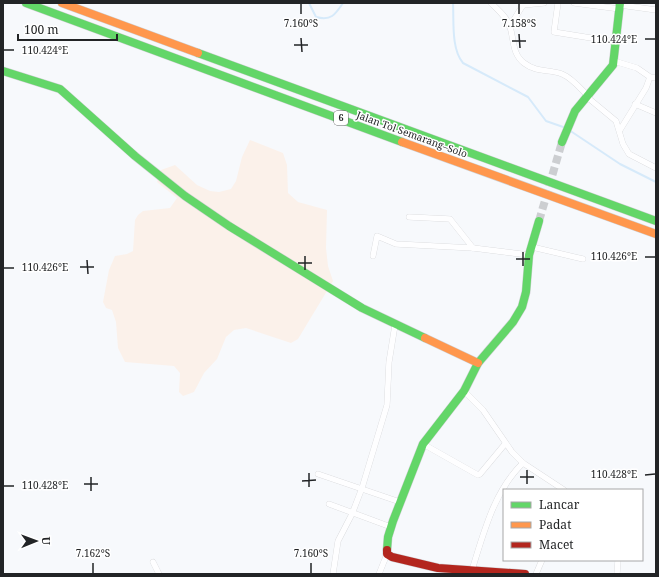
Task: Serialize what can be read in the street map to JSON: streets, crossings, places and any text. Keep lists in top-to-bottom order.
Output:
{
  "streets": {
    "main road": ["6", "Jalan Tol Semarang–Solo"]
  },
  "legend": ["Lancar", "Padat", "Macet"],
  "scale_bar": "100 m",
  "north": "right",
  "coordinates": [
    "7.160°S",
    "7.158°S",
    "110.424°E",
    "110.426°E",
    "110.428°E",
    "7.162°S"
  ]
}
